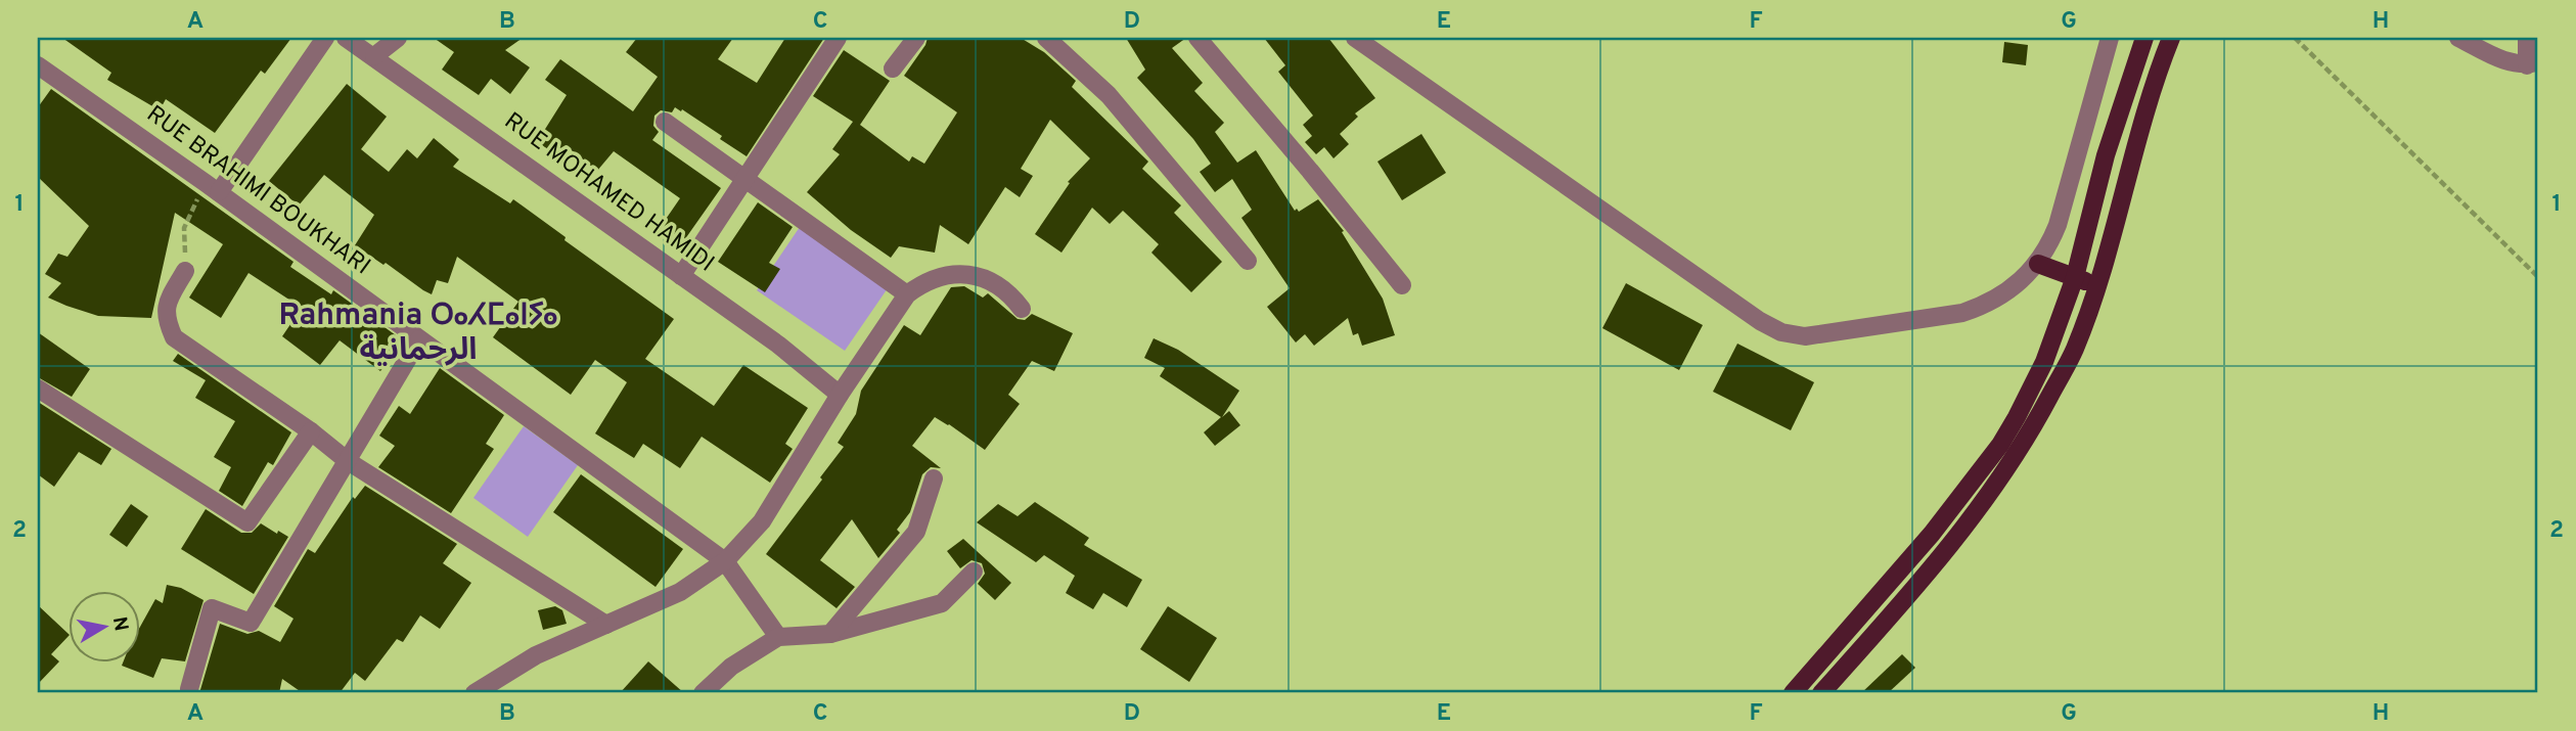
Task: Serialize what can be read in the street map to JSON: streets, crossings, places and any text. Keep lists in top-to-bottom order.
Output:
{
  "streets": {
    "street": ["RUE BRAHIMI BOUKHARI", "RUE MOHAMED HAMIDI"]
  },
  "districts": ["Rahmania ⵔⴰⵃⵎⴰⵏⵢⴰ الرحمانية"],
  "north": "right",
  "grid": {
    "columns": [
      "A",
      "B",
      "C",
      "D",
      "E",
      "F",
      "G",
      "H"
    ],
    "rows": ["1", "2"]
  }
}
